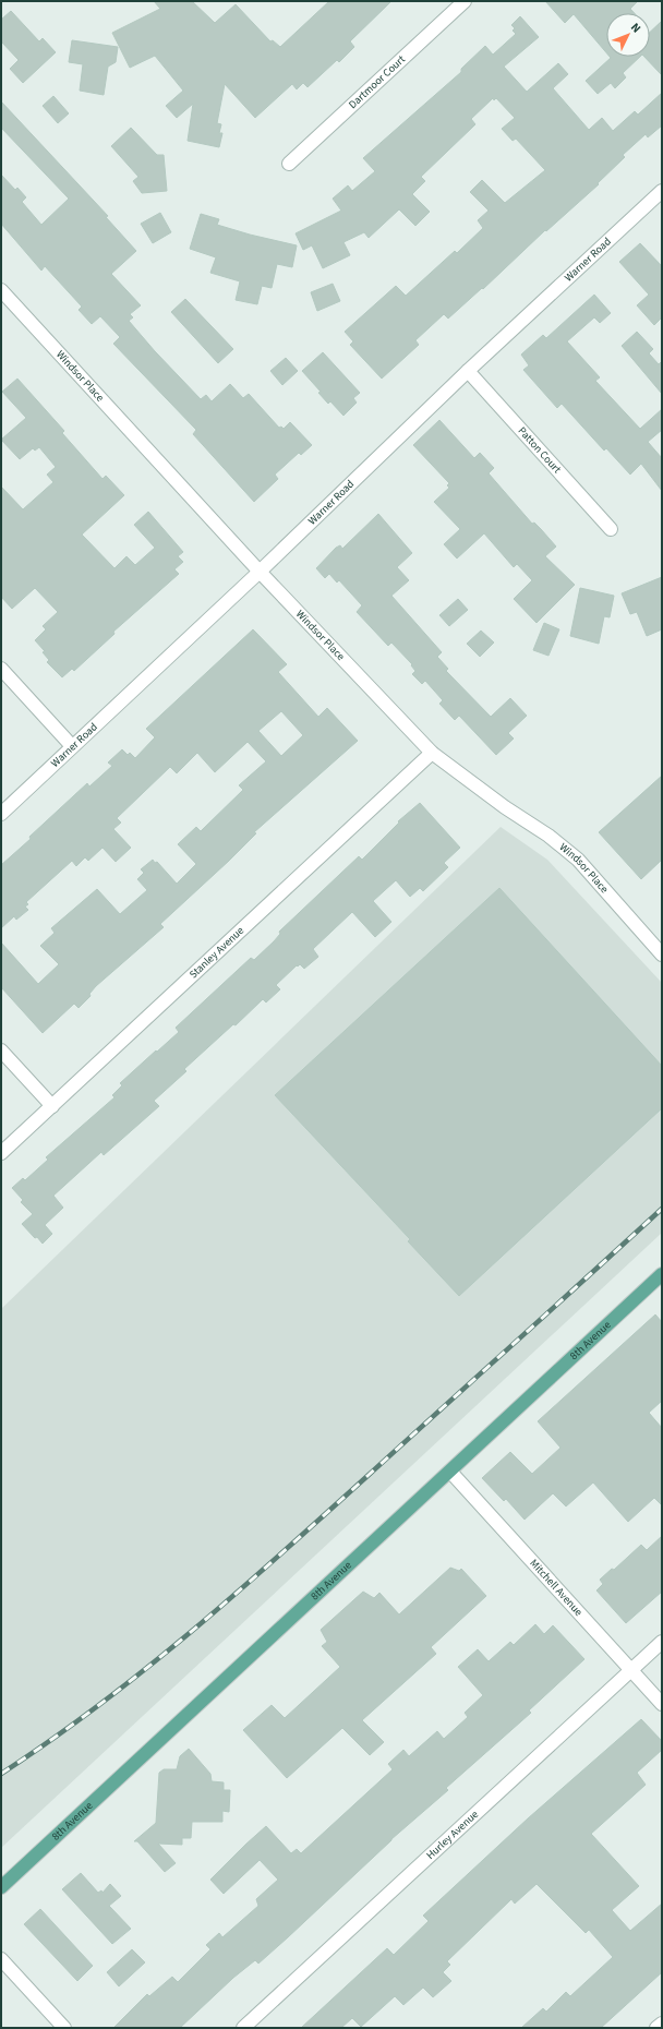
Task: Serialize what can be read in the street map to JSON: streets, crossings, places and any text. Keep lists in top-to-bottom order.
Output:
{
  "streets": {
    "main road": ["8th Avenue"],
    "street": [
      "Dartmoor Court",
      "Warner Road",
      "Windsor Place",
      "Patton Court",
      "Stanley Avenue",
      "Mitchell Avenue",
      "Hurley Avenue"
    ]
  },
  "crossings": [
    ["Warner Road", "Windsor Place"],
    ["Warner Road", "Patton Court"],
    ["Windsor Place", "Stanley Avenue"],
    ["8th Avenue", "Mitchell Avenue"],
    ["Mitchell Avenue", "Hurley Avenue"]
  ],
  "north": "top right"
}
